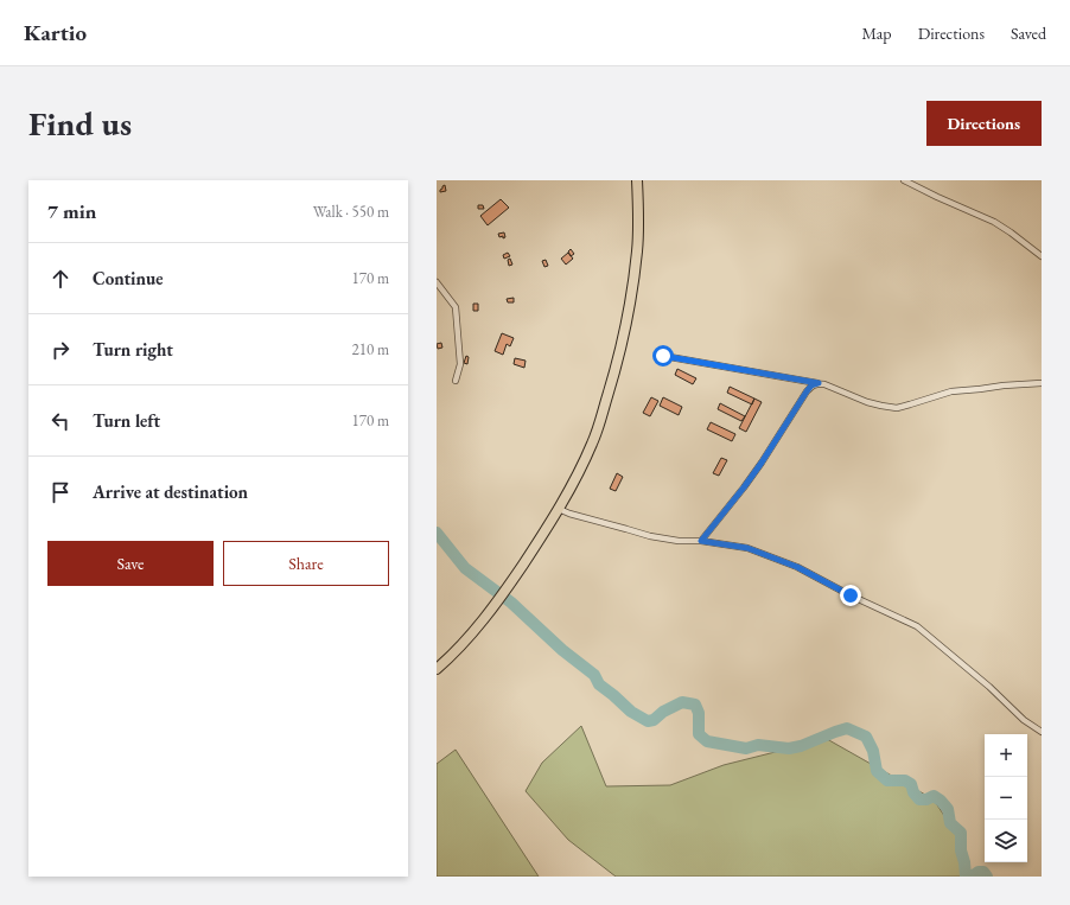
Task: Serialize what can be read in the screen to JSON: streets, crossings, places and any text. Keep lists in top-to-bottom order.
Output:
{
  "page": {
    "header": "Kartio",
    "nav": ["Map", "Directions", "Saved"],
    "buttons": [
      "Directions",
      ["Save", "Share"]
    ],
    "title": "Find us",
    "heading": ["7 min", "Walk · 550 m"],
    "list": [
      ["Continue", "170 m"],
      ["Turn right", "210 m"],
      ["Turn left", "170 m"],
      "Arrive at destination"
    ],
    "map_buttons": ["+", "−"]
  }
}
